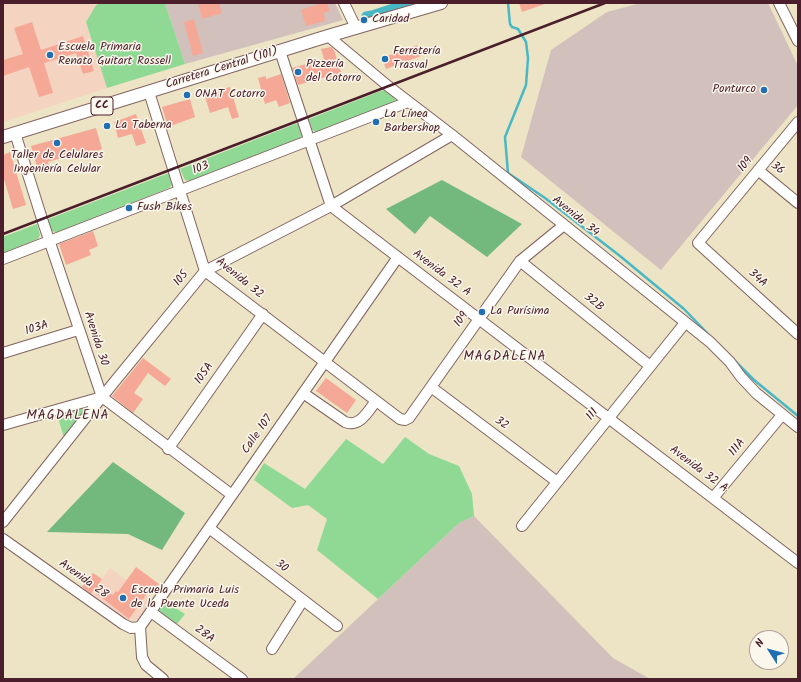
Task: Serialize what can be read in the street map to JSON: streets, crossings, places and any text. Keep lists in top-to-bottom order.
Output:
{
  "streets": {
    "main road": ["Carretera Central (101)", "CC"],
    "street": [
      "109",
      "103",
      "36",
      "Avenida 34",
      "Avenida 32 A",
      "105",
      "Avenida 32",
      "34A",
      "32B",
      "103A",
      "Avenida 30",
      "105A",
      "111",
      "32",
      "Calle 107",
      "111A",
      "30",
      "Avenida 28",
      "28A"
    ]
  },
  "crossings": [
    ["Carretera Central (101)", "Avenida 34"],
    ["Carretera Central (101)", "Avenida 32"],
    ["Carretera Central (101)", "Avenida 30"],
    ["109", "36"],
    ["109", "Avenida 34"],
    ["109", "Avenida 32 A"],
    ["109", "Avenida 32"],
    ["109", "34A"],
    ["109", "32B"],
    ["109", "32"],
    ["103", "Avenida 34"],
    ["103", "Avenida 32"],
    ["103", "Avenida 30"],
    ["Avenida 34", "105"],
    ["Avenida 34", "111"],
    ["Avenida 34", "111A"],
    ["Avenida 32 A", "105"],
    ["Avenida 32 A", "111"],
    ["Avenida 32 A", "Calle 107"],
    ["Avenida 32 A", "111A"],
    ["105", "Avenida 32"],
    ["105", "Avenida 30"],
    ["Avenida 32", "105A"],
    ["Avenida 32", "Calle 107"],
    ["32B", "111"],
    ["103A", "Avenida 30"],
    ["111", "32"],
    ["Calle 107", "30"],
    ["Calle 107", "Avenida 28"],
    ["Calle 107", "28A"]
  ],
  "districts": ["MAGDALENA", "MAGDALENA"],
  "places": [
    "Caridad",
    "Escuela Primaria Renato Guitart Rossell",
    "Ferretería Trasval",
    "Pizzería del Cotorro",
    "Ponturco",
    "ONAT Cotorro",
    "La Línea Barbershop",
    "La Taberna",
    "Taller de Celulares Ingeniería Celular",
    "Fush Bikes",
    "La Purísima",
    "Escuela Primaria Luis de la Puente Uceda"
  ],
  "north": "top left"
}
